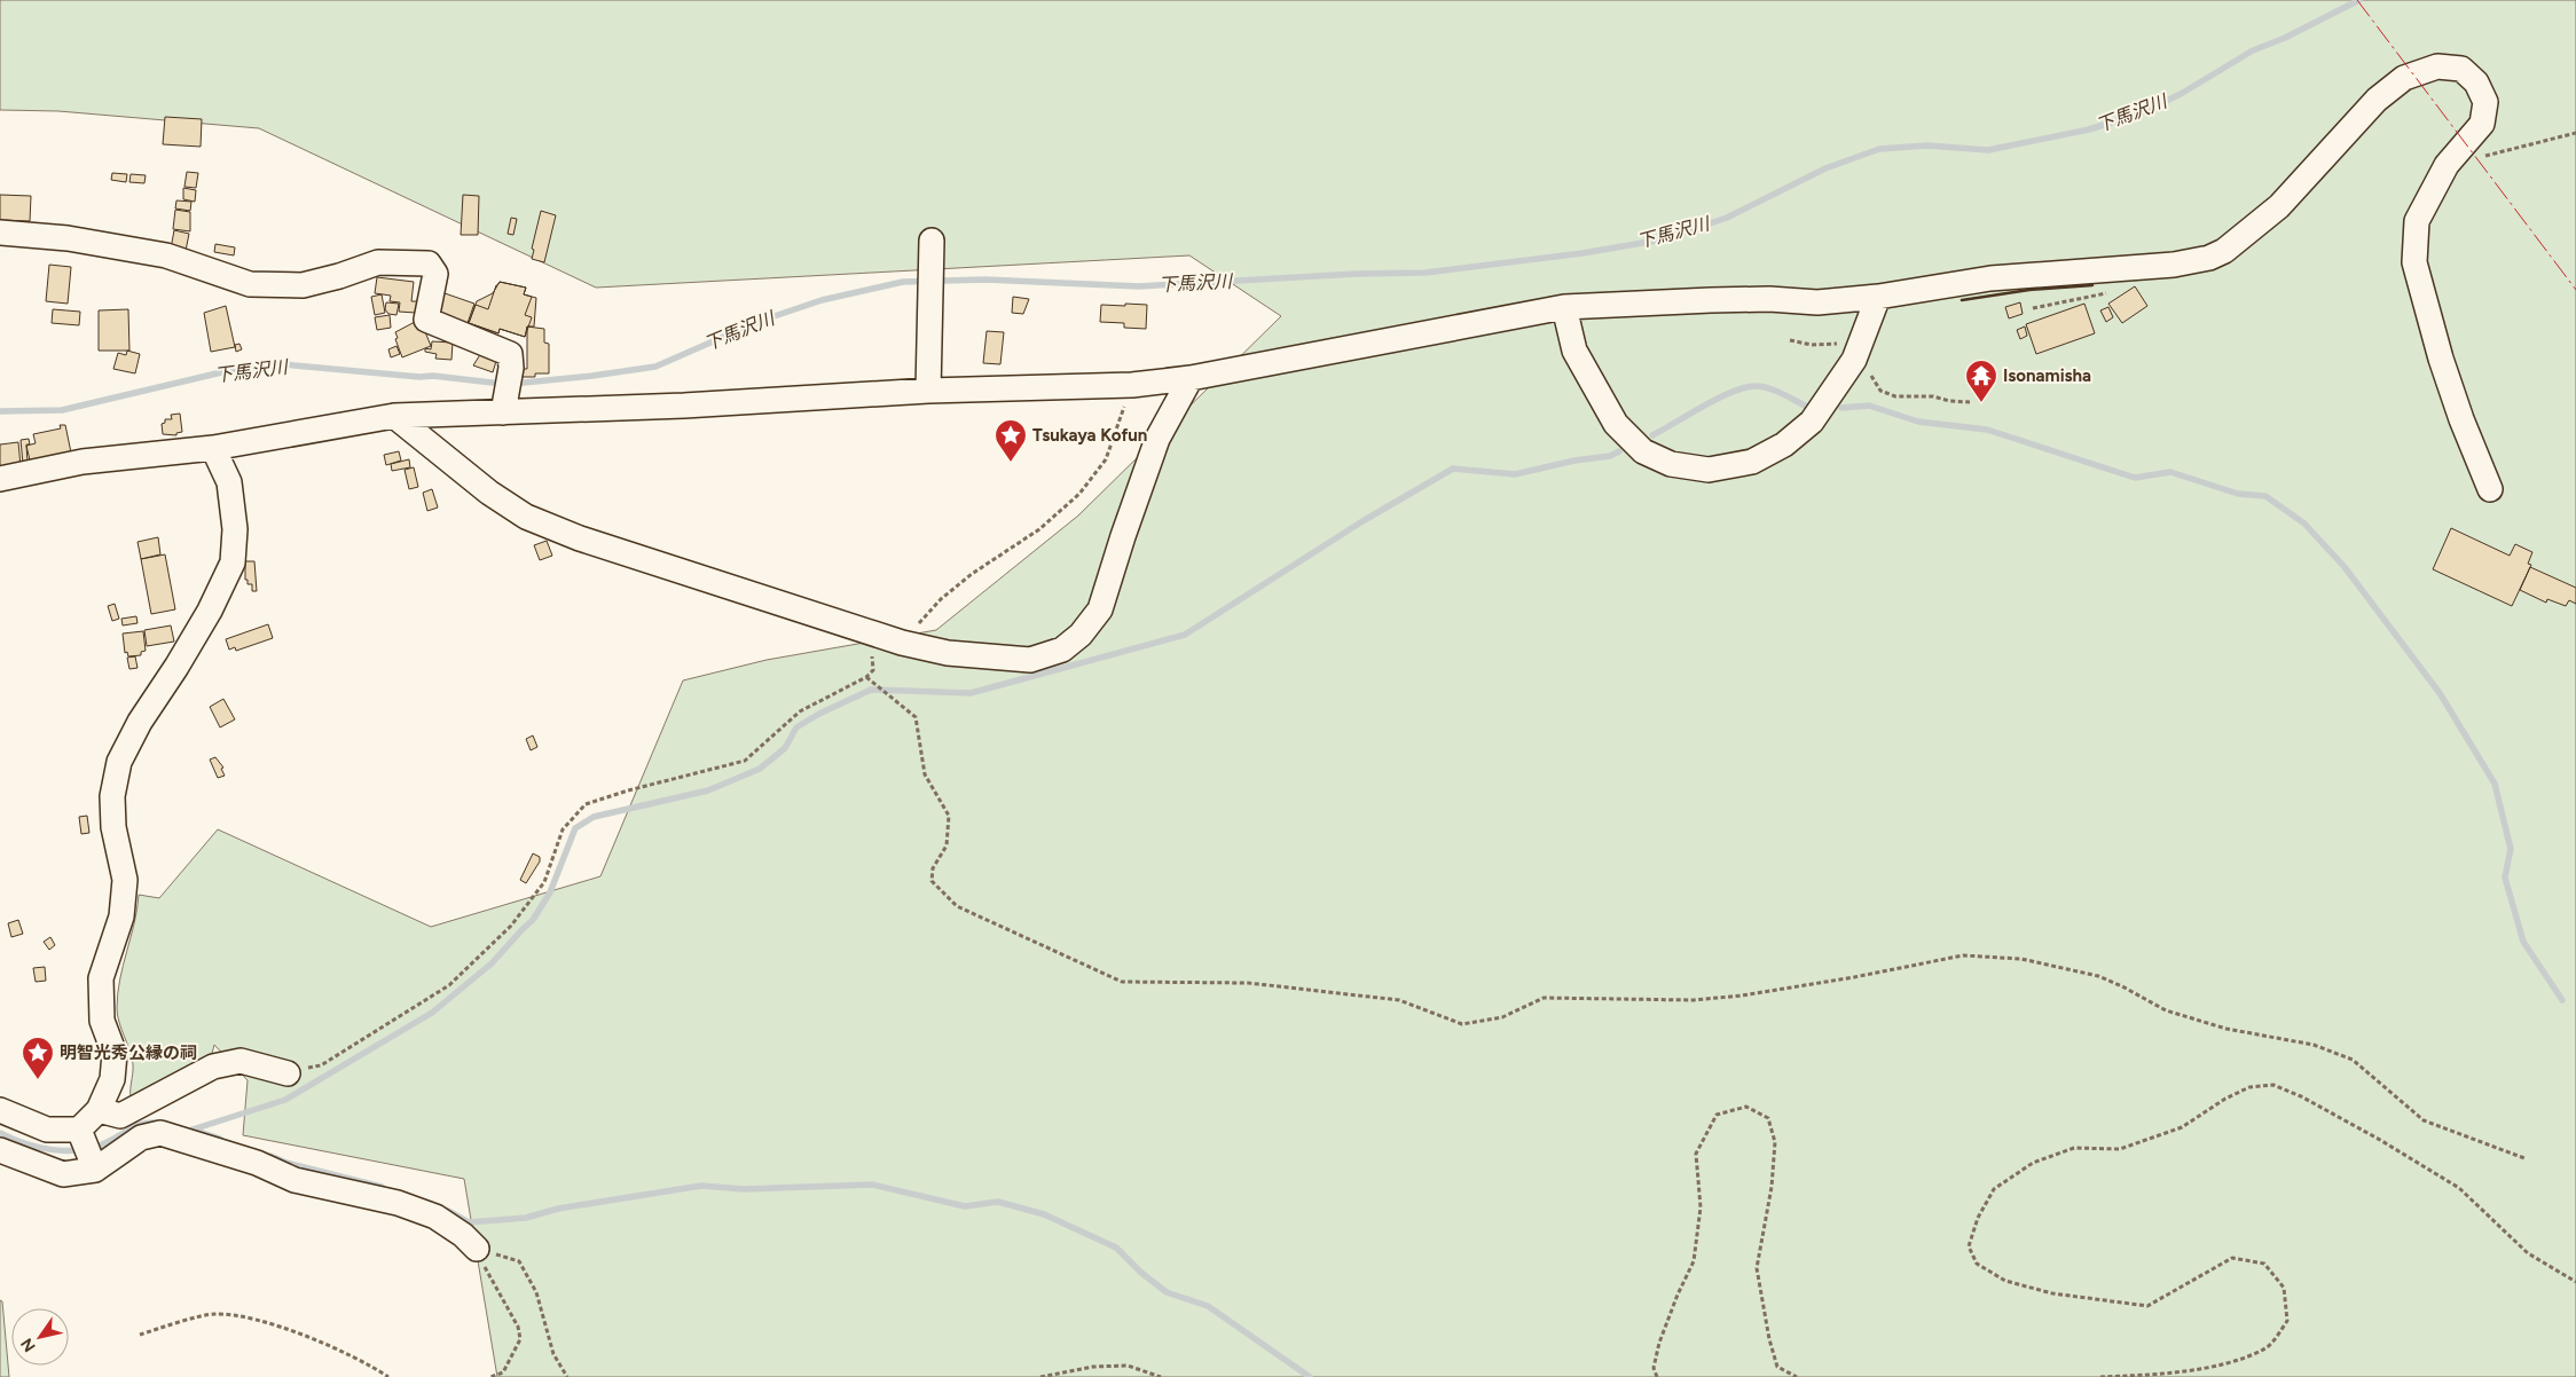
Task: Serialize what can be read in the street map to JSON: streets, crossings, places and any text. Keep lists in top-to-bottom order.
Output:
{
  "water": ["下馬沢川"],
  "places": {
    "temple": ["Isonamisha"],
    "place": ["Tsukaya Kofun", "明智光秀公縁の祠"]
  },
  "north": "bottom left"
}
